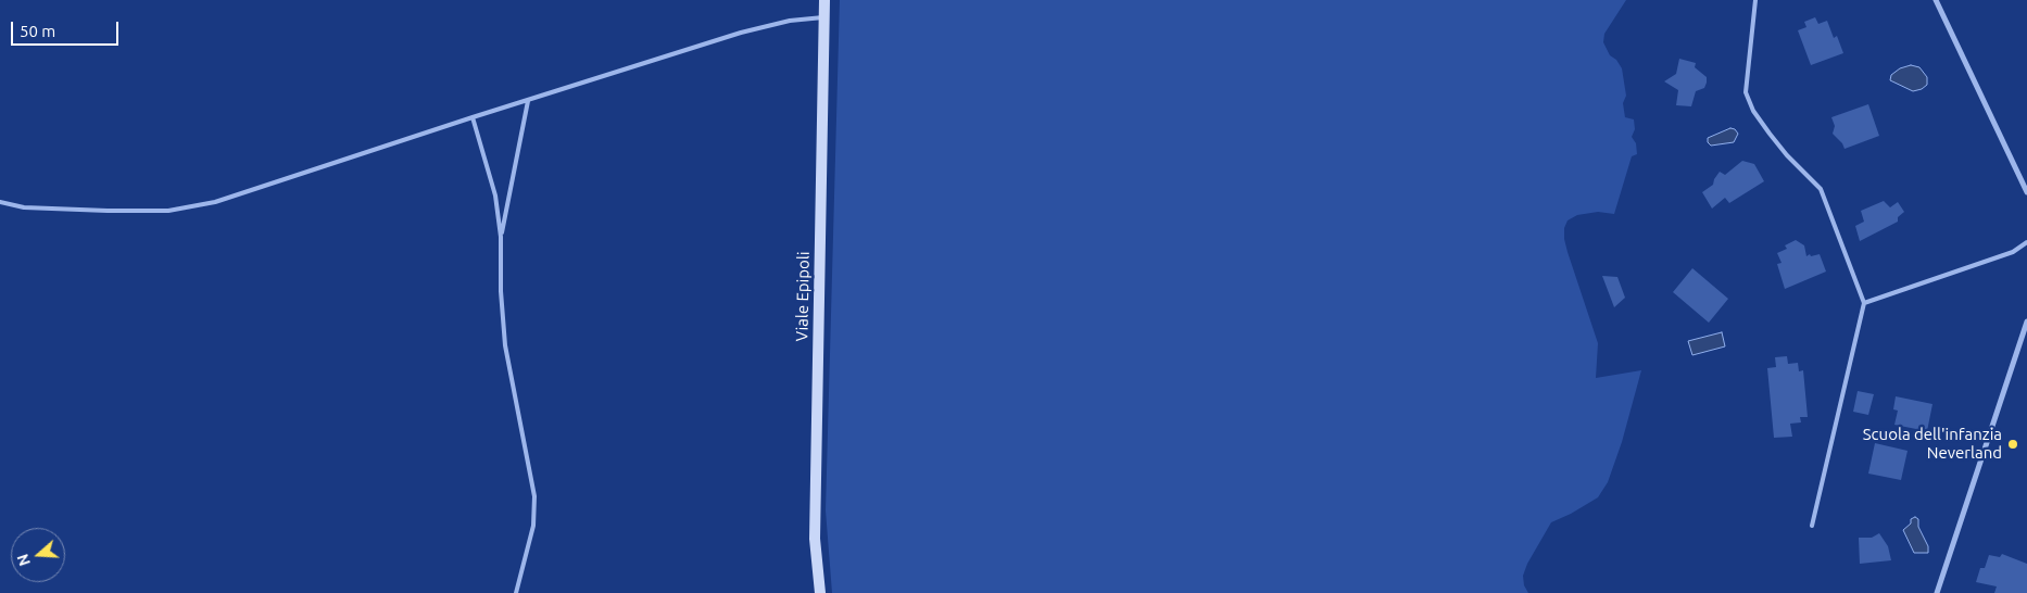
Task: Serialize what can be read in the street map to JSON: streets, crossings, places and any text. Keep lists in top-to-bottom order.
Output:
{
  "streets": {
    "main road": ["Viale Epipoli"]
  },
  "places": ["Scuola dell'infanzia Neverland"],
  "scale_bar": "50 m",
  "north": "left"
}
